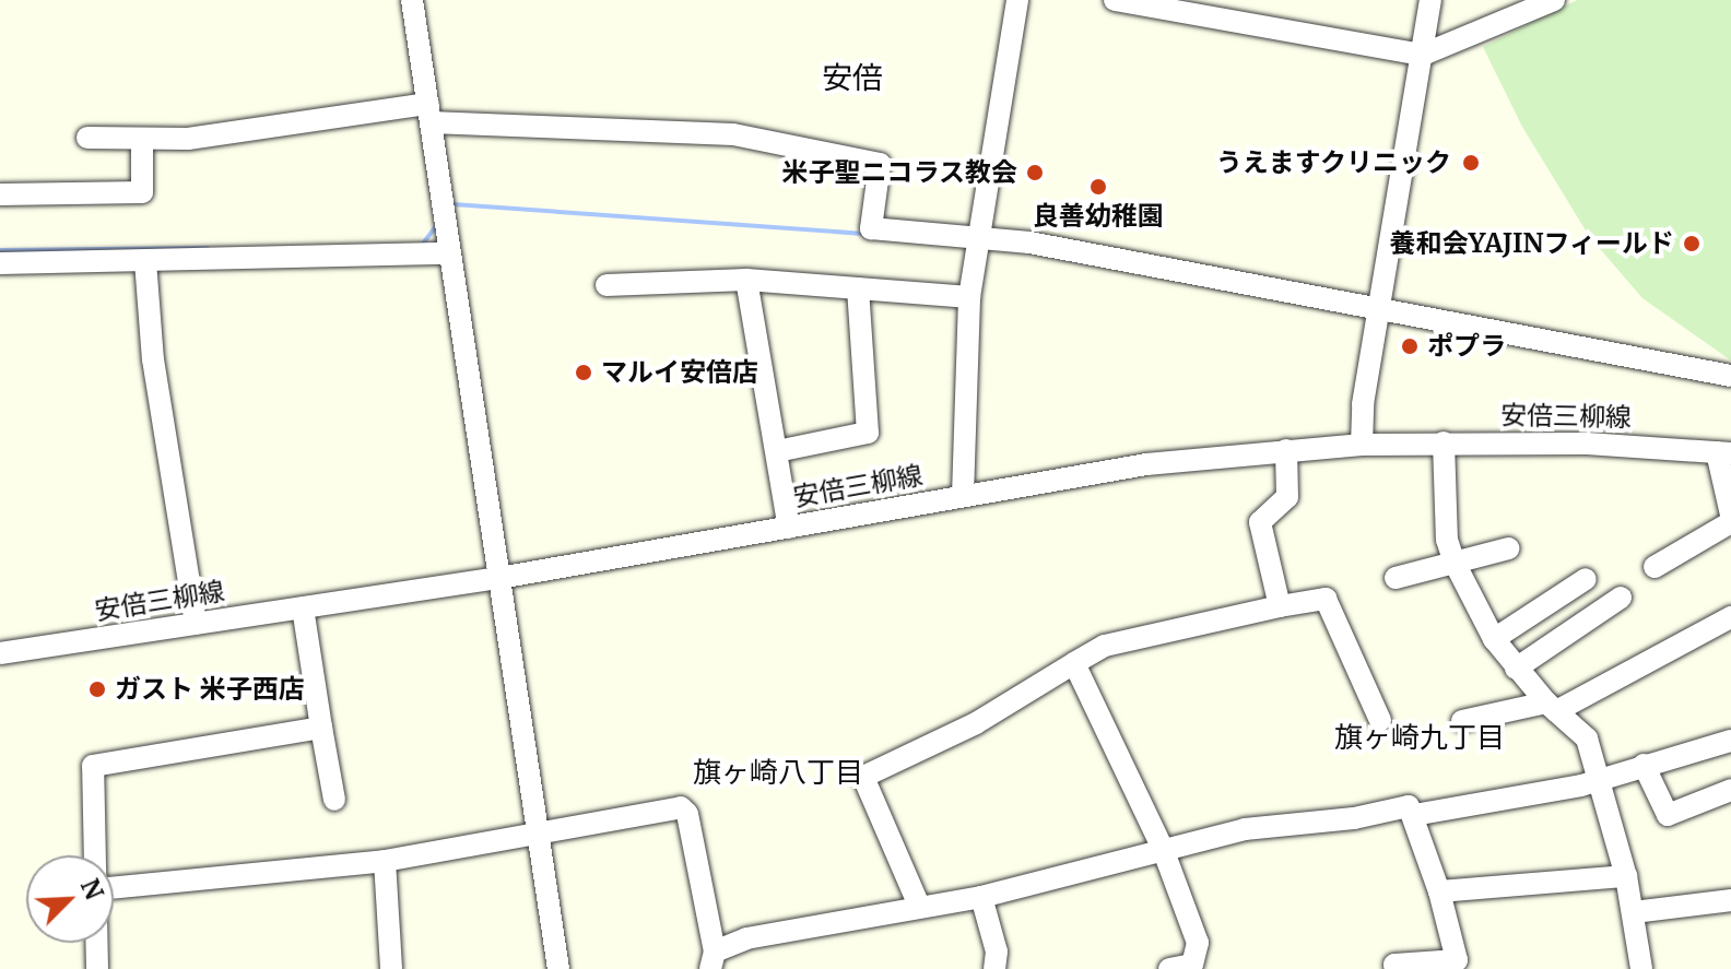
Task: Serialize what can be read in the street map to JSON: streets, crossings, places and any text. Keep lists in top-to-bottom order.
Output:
{
  "streets": {
    "street": ["安倍三柳線"]
  },
  "districts": ["安倍", "旗ヶ崎九丁目", "旗ヶ崎八丁目"],
  "places": [
    "うえますクリニック",
    "米子聖ニコラス教会",
    "良善幼稚園",
    "養和会YAJINフィールド",
    "ポプラ",
    "マルイ安倍店",
    "ガスト 米子西店"
  ],
  "north": "top right"
}
